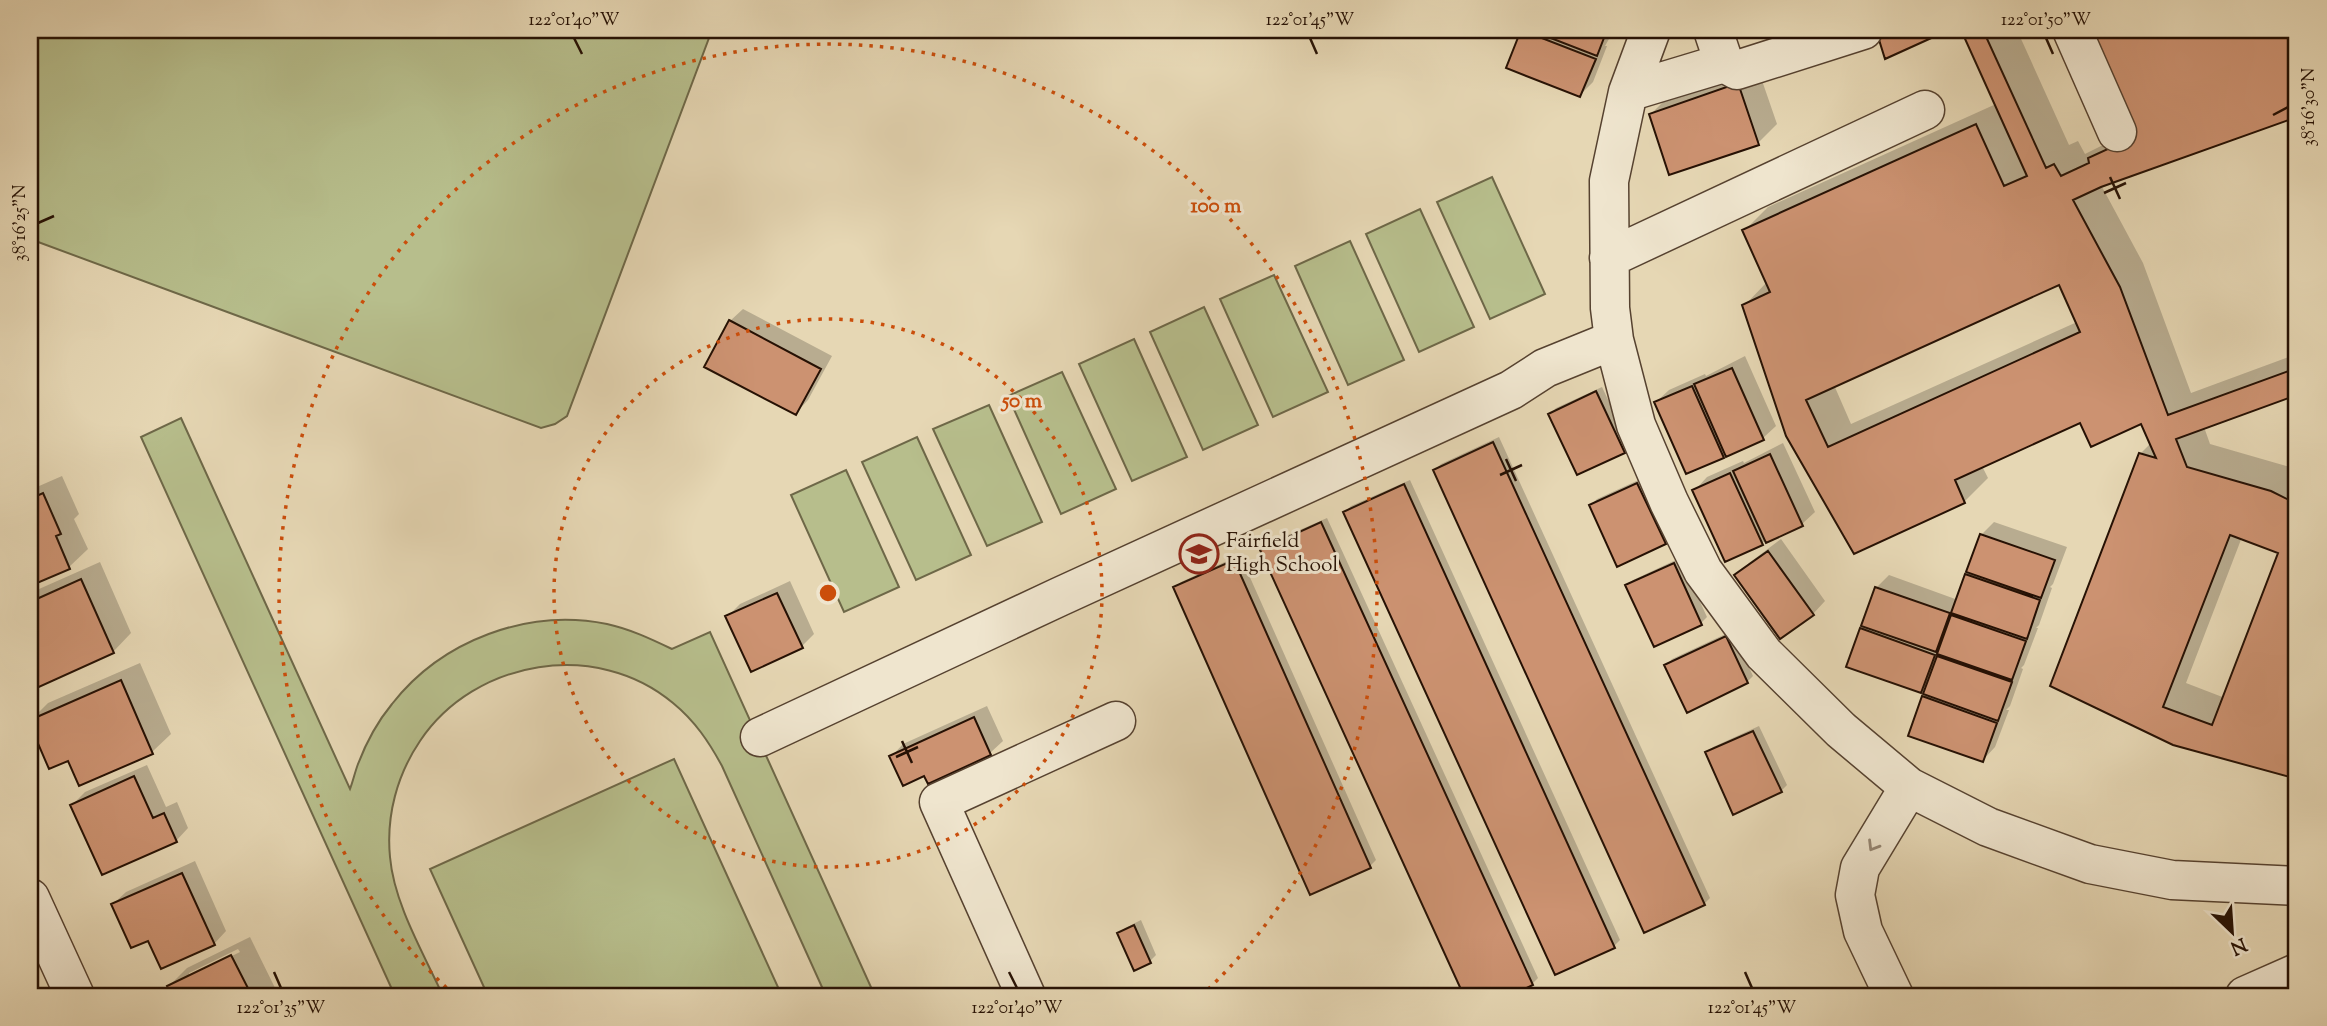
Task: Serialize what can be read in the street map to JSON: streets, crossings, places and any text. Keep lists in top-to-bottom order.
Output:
{
  "places": {
    "school or university": ["Fairfield High School"]
  },
  "north": "bottom right",
  "coordinates": [
    "122°01'40\"W",
    "122°01'45\"W",
    "122°01'50\"W",
    "38°16'30\"N",
    "38°16'25\"N",
    "122°01'35\"W"
  ],
  "rings": ["100 m", "50 m"]
}
